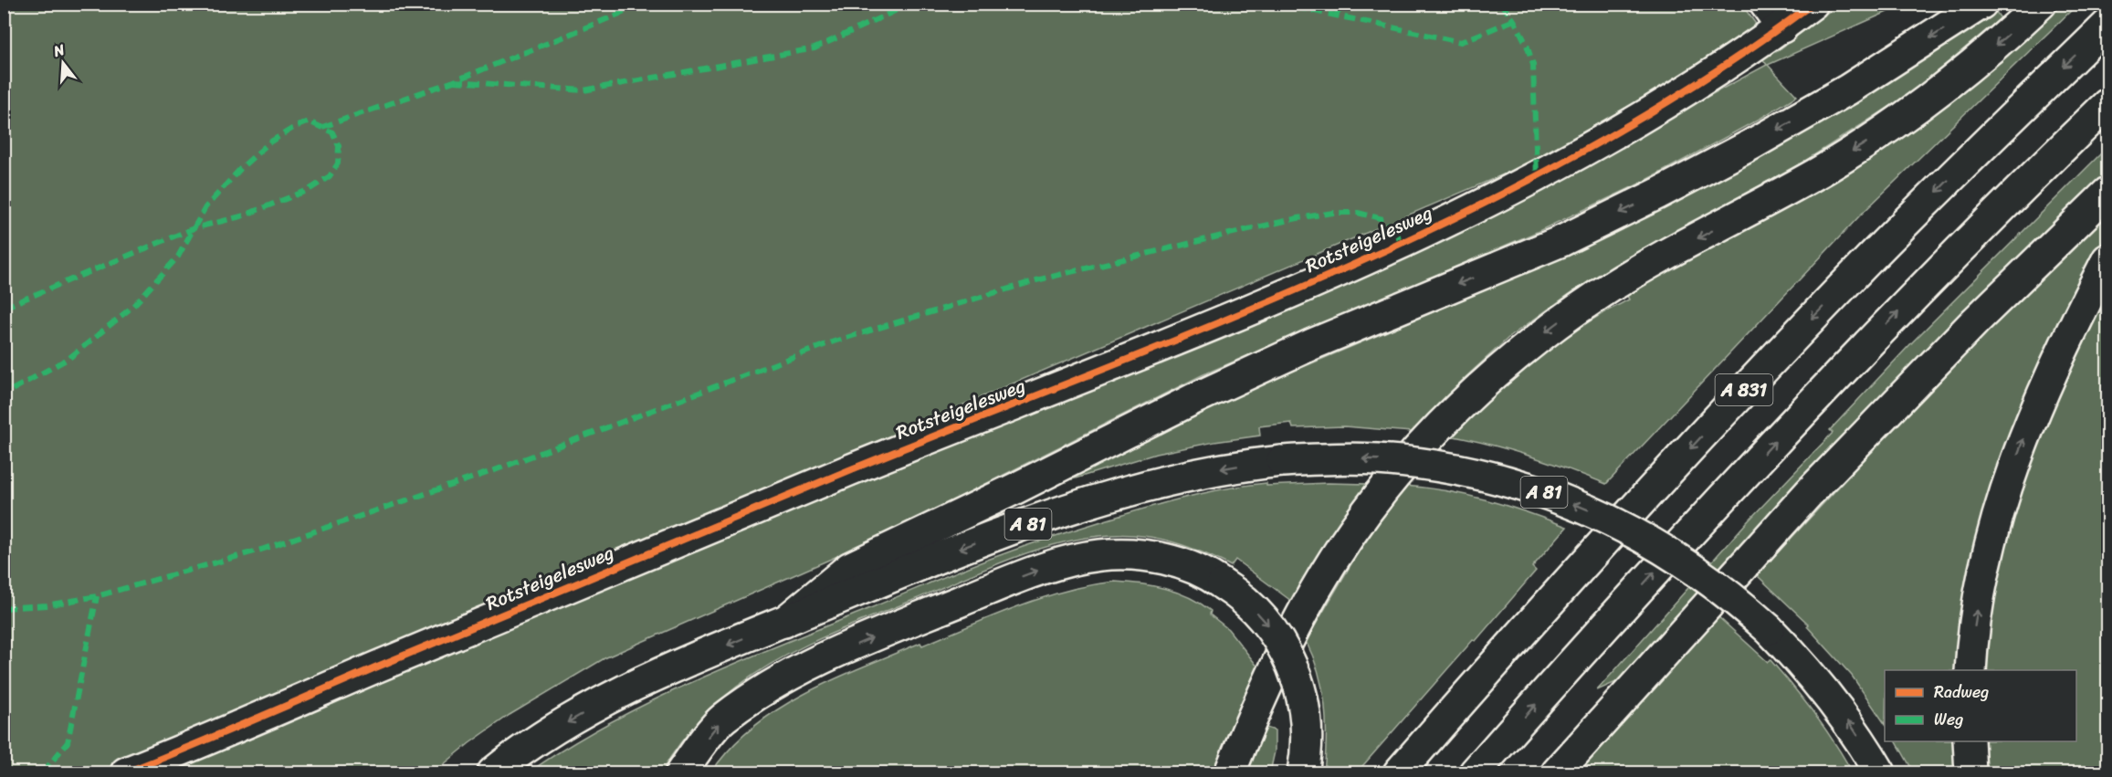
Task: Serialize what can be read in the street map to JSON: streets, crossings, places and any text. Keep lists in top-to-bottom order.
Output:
{
  "streets": {
    "main road": ["Rotsteigelesweg", "A 831", "A 81"]
  },
  "legend": ["Radweg", "Weg"],
  "north": "top"
}
